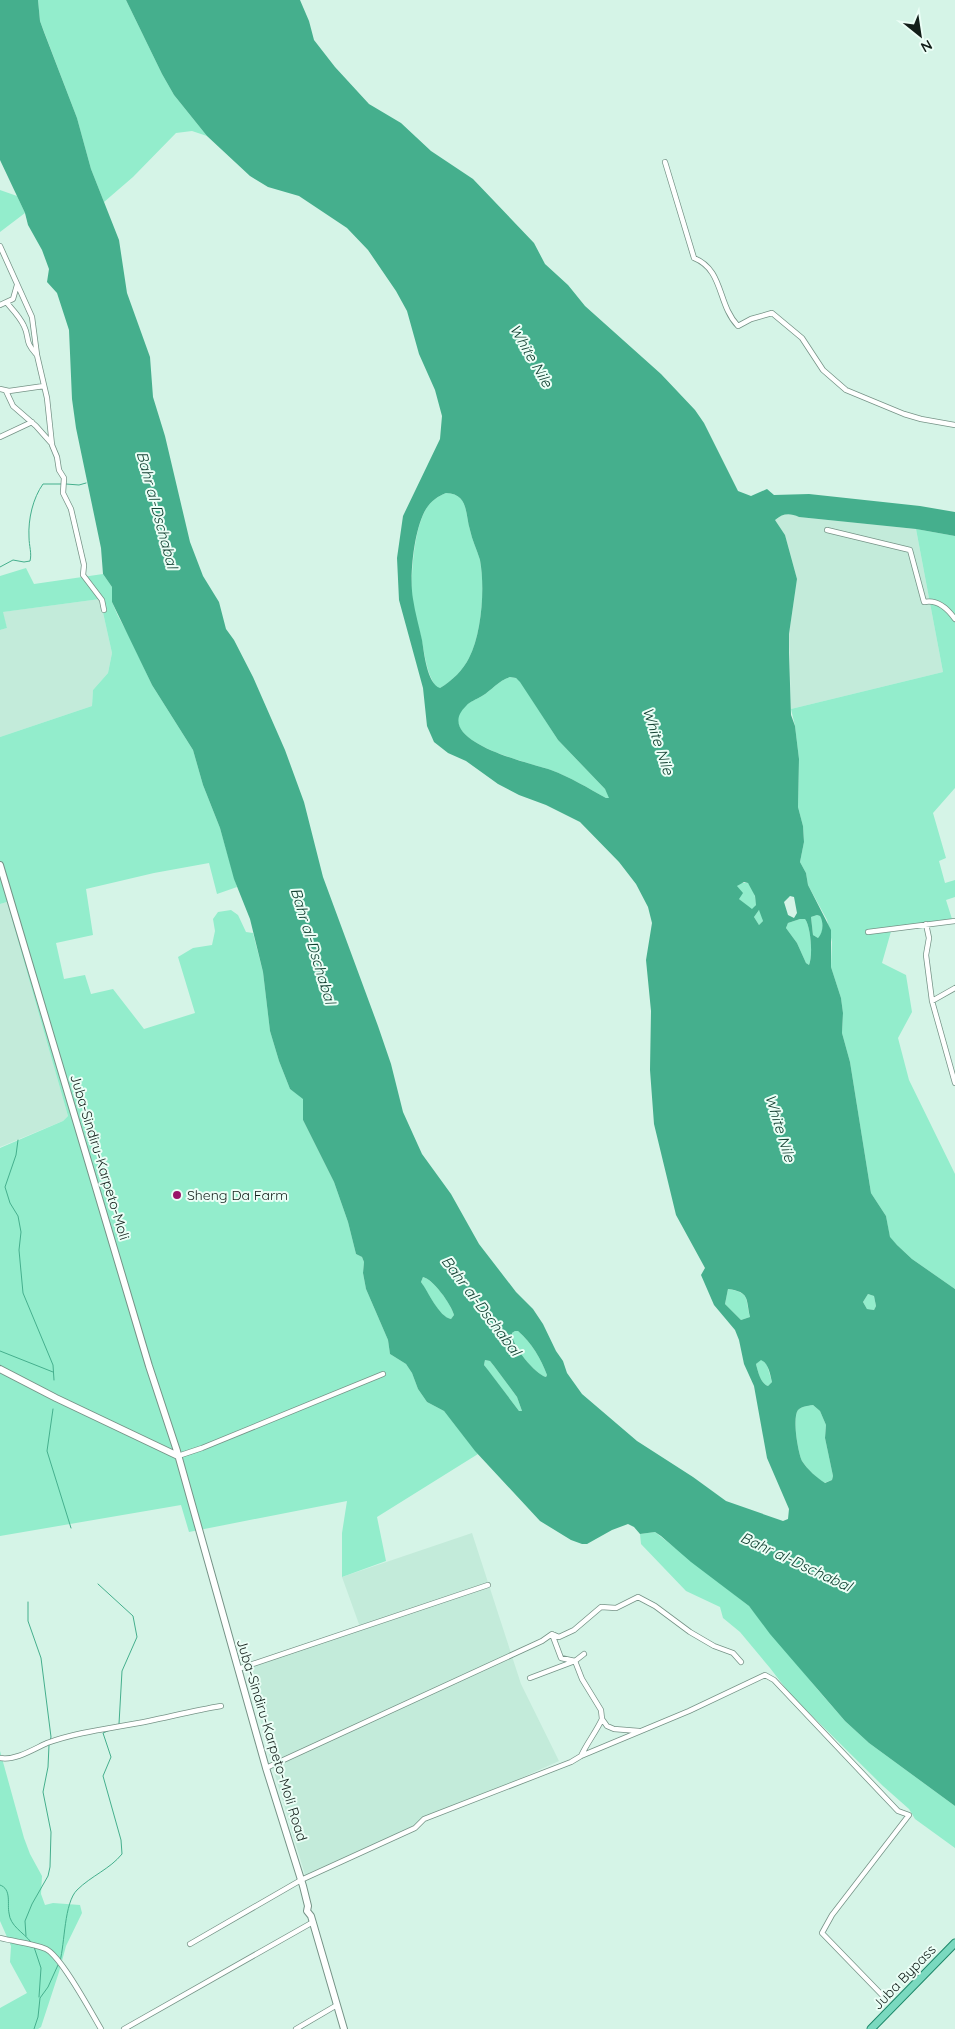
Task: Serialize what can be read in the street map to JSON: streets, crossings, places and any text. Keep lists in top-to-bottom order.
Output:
{
  "streets": {
    "main road": ["Juba-Sindiru-Karpeto-Moli", "Juba-Sindiru-Karpeto-Moli Road", "Juba Bypass"]
  },
  "crossings": [
    ["Juba-Sindiru-Karpeto-Moli", "Juba-Sindiru-Karpeto-Moli Road"]
  ],
  "water": ["White Nile", "Bahr al-Dschabal"],
  "places": ["Sheng Da Farm"],
  "north": "bottom right"
}
